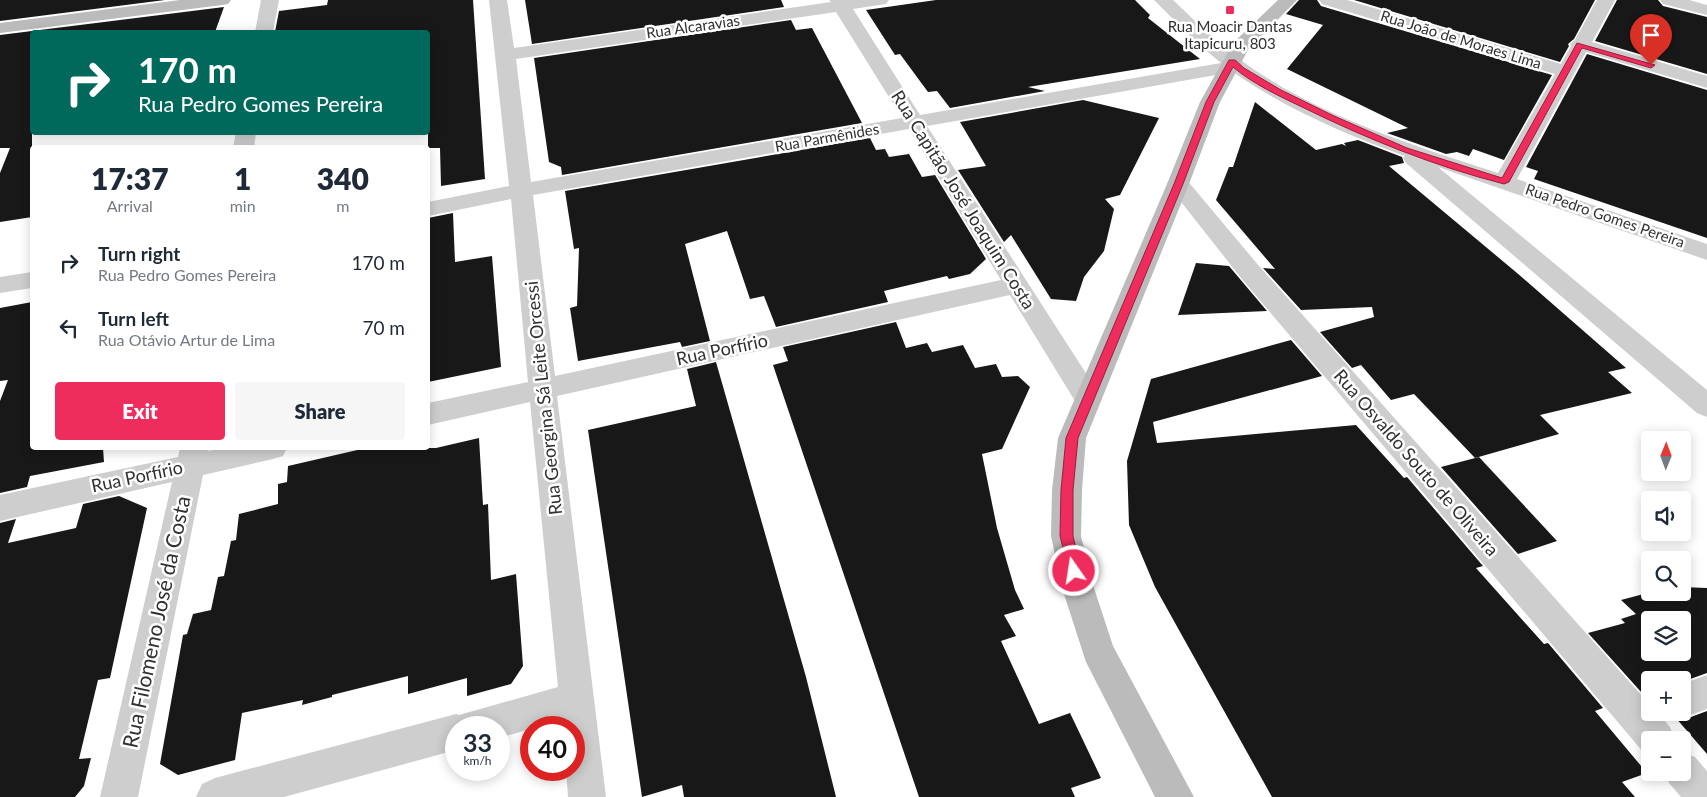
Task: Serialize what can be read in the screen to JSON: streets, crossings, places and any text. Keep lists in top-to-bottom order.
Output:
{
  "streets": {
    "street": [
      "Rua Alcaravias",
      "Rua João de Moraes Lima",
      "Rua Parmênides",
      "Rua Capitão José Joaquim Costa",
      "Rua Pedro Gomes Pereira",
      "Rua Porfírio",
      "Rua Georgina Sá Leite Orcessi",
      "Rua Osvaldo Souto de Oliveira",
      "Rua Filomeno José da Costa"
    ]
  },
  "crossings": [
    ["Rua Alcaravias", "Rua Capitão José Joaquim Costa"],
    ["Rua Alcaravias", "Rua Georgina Sá Leite Orcessi"],
    ["Rua Parmênides", "Rua Capitão José Joaquim Costa"],
    ["Rua Parmênides", "Rua Pedro Gomes Pereira"],
    ["Rua Parmênides", "Rua Georgina Sá Leite Orcessi"],
    ["Rua Capitão José Joaquim Costa", "Rua Porfírio"],
    ["Rua Porfírio", "Rua Georgina Sá Leite Orcessi"],
    ["Rua Porfírio", "Rua Filomeno José da Costa"]
  ],
  "places": {
    "transit": ["Rua Moacir Dantas Itapicuru, 803"]
  },
  "north": "top",
  "page": {
    "turn": ["170 m", "Rua Pedro Gomes Pereira"],
    "eta": [
      "17:37",
      "Arrival",
      "1",
      "min",
      "340",
      "m"
    ],
    "list": [
      {
        "name": "Turn right",
        "note": "Rua Pedro Gomes Pereira",
        "value": "170 m"
      },
      {
        "name": "Turn left",
        "note": "Rua Otávio Artur de Lima",
        "value": "70 m"
      }
    ],
    "buttons": ["Exit", "Share"],
    "map_buttons": ["+", "−"],
    "speed": "33 km/h",
    "limit": "40"
  }
}
